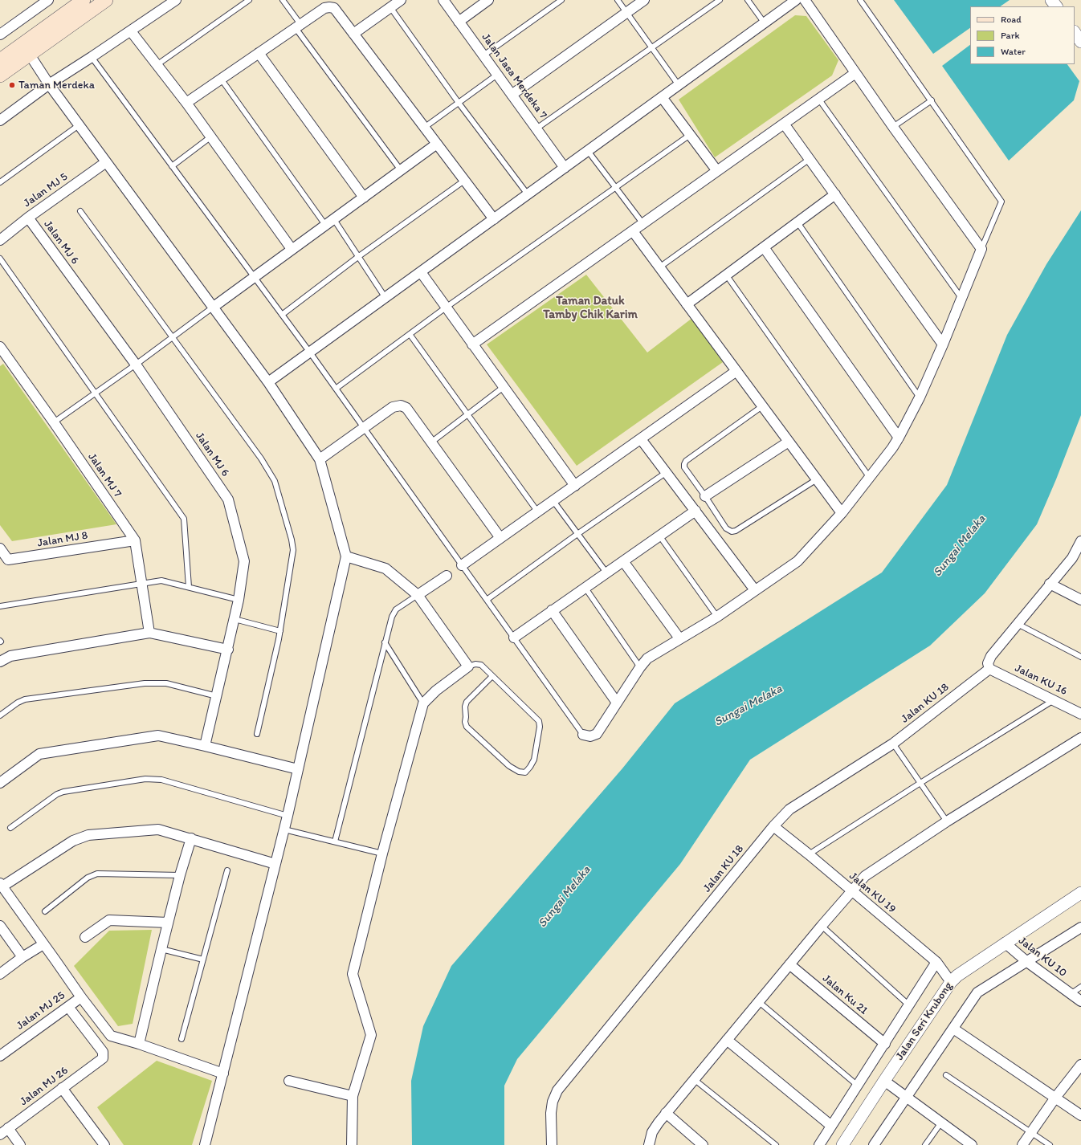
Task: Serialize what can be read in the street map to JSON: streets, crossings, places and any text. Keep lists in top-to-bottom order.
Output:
{
  "streets": {
    "street": [
      "Jalan Jasa Merdeka 7",
      "Jalan MJ 5",
      "Jalan MJ 6",
      "Jalan MJ 7",
      "Jalan MJ 8",
      "Jalan KU 16",
      "Jalan KU 18",
      "Jalan KU 19",
      "Jalan KU 10",
      "Jalan Ku 21",
      "Jalan MJ 25",
      "Jalan Seri Krubong",
      "Jalan MJ 26"
    ]
  },
  "crossings": [
    ["Jalan MJ 5", "Jalan MJ 6"],
    ["Jalan MJ 7", "Jalan MJ 8"],
    ["Jalan KU 16", "Jalan KU 18"],
    ["Jalan KU 18", "Jalan KU 19"],
    ["Jalan KU 19", "Jalan Seri Krubong"],
    ["Jalan KU 10", "Jalan Seri Krubong"],
    ["Jalan MJ 25", "Jalan MJ 26"]
  ],
  "districts": ["Taman Datuk Tamby Chik Karim"],
  "water": ["Sungai Melaka"],
  "places": ["Taman Merdeka"],
  "legend": ["Road", "Park", "Water"]
}
